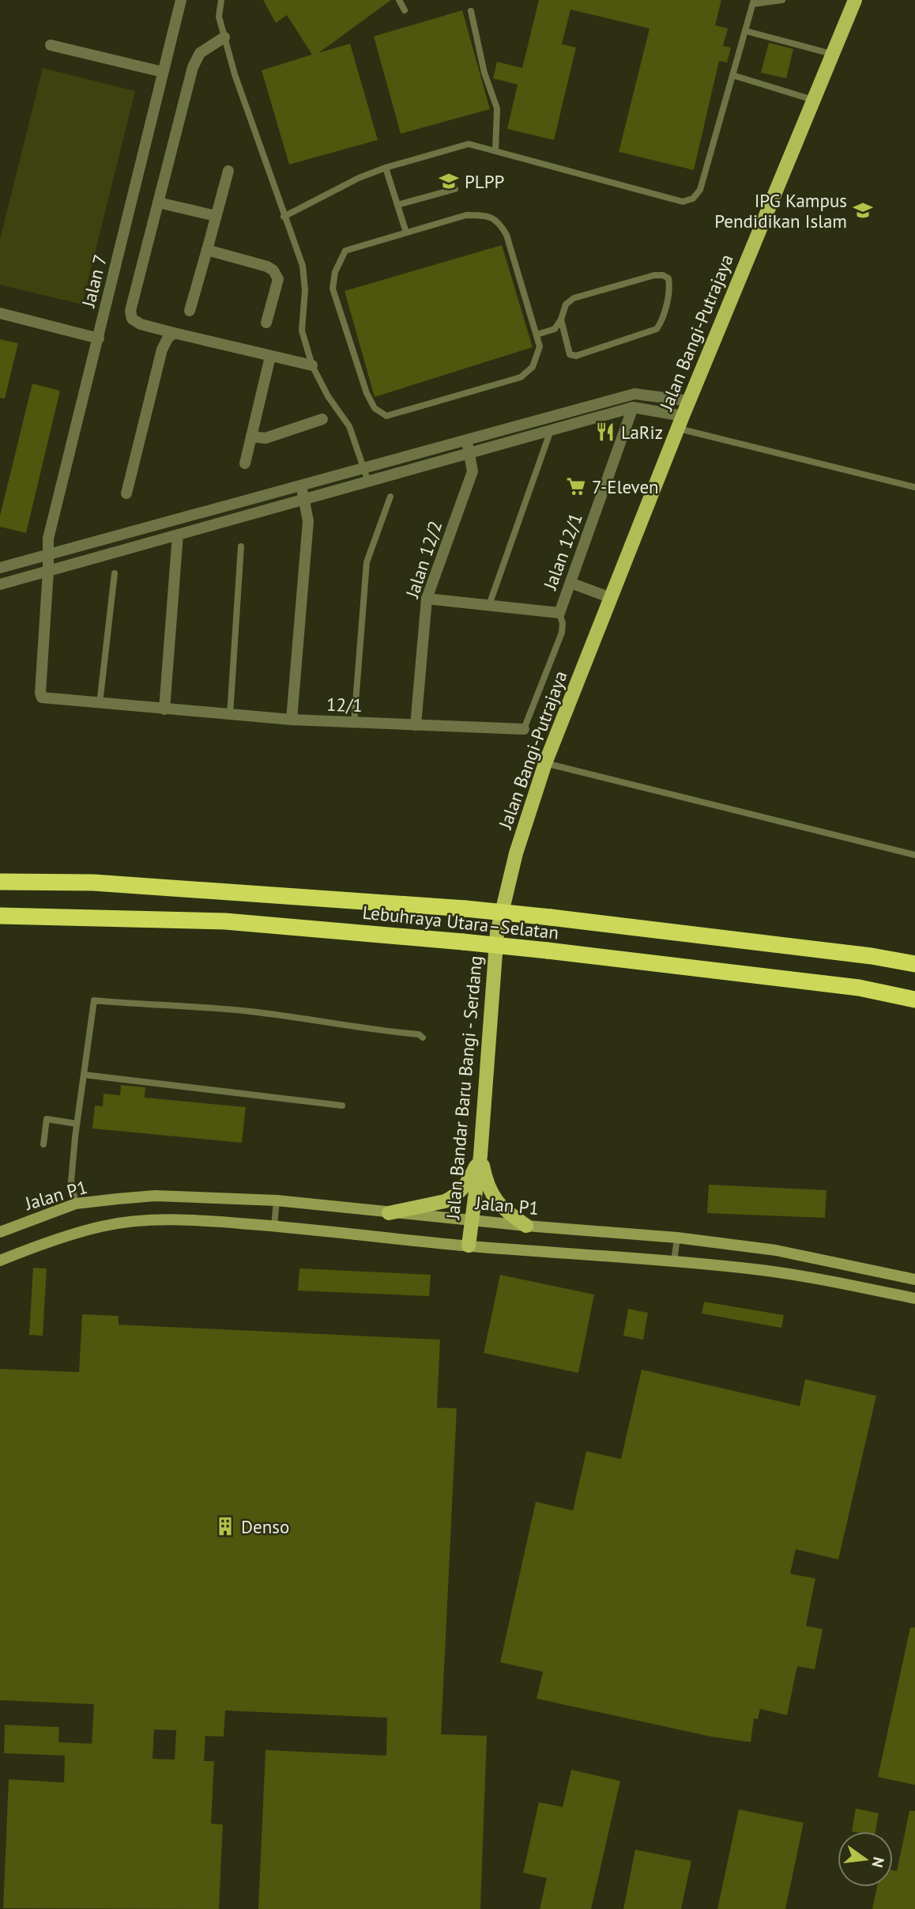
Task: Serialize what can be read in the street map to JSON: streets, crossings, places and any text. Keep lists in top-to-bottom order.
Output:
{
  "streets": {
    "highway": ["Lebuhraya Utara–Selatan"],
    "main road": ["Jalan Bangi-Putrajaya", "Jalan Bandar Baru Bangi - Serdang", "Jalan P1"],
    "street": [
      "Jalan 7",
      "Jalan 12/1",
      "Jalan 12/2",
      "12/1"
    ]
  },
  "crossings": [
    ["Jalan 7", "12/1"],
    ["Jalan Bangi-Putrajaya", "Jalan Bandar Baru Bangi - Serdang"],
    ["Jalan 12/2", "12/1"],
    ["Jalan Bandar Baru Bangi - Serdang", "Jalan P1"]
  ],
  "places": {
    "school or university": ["PLPP", "IPG Kampus Pendidikan Islam"],
    "restaurant": ["LaRiz"],
    "supermarket": ["7-Eleven"],
    "building": ["Denso"]
  },
  "north": "right"
}
